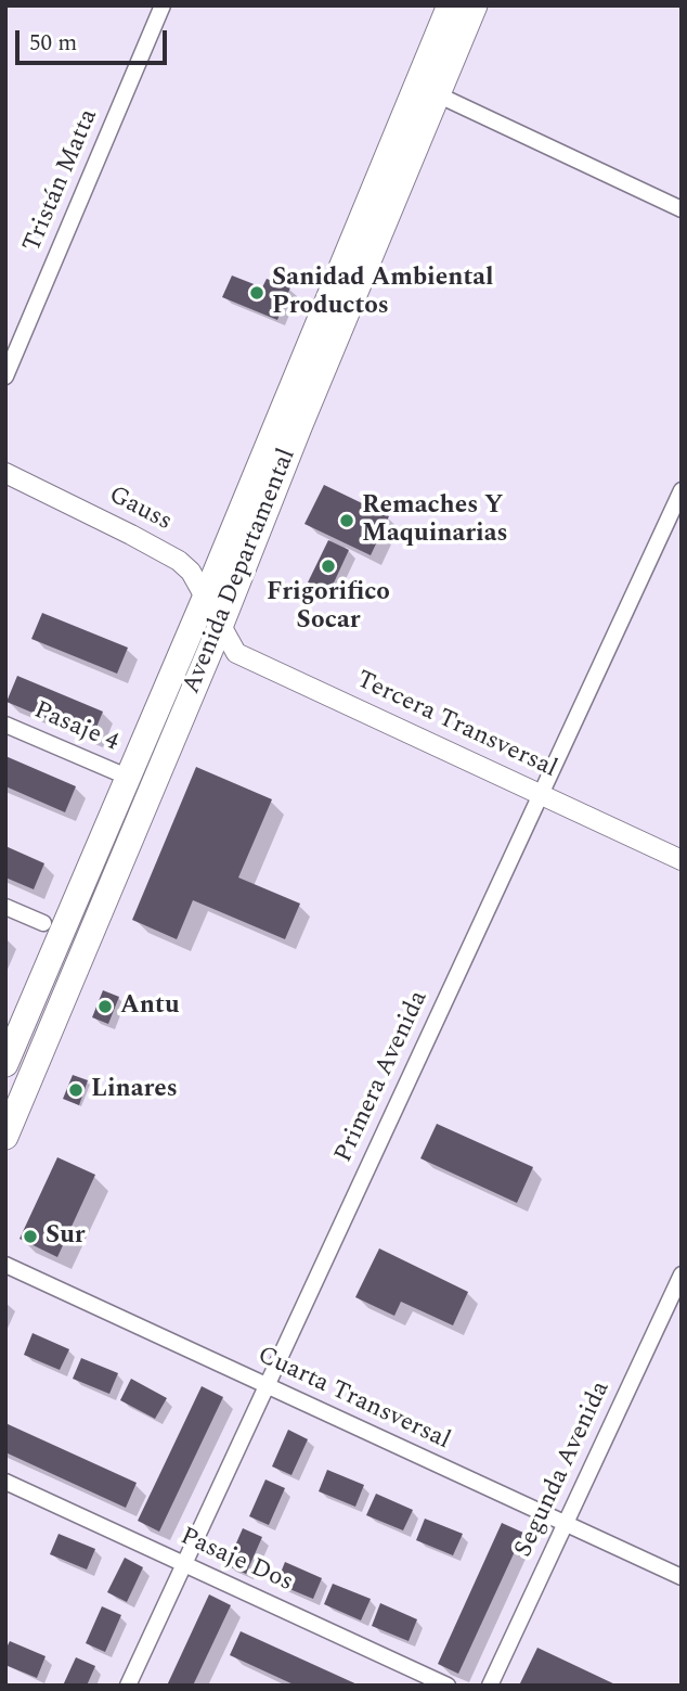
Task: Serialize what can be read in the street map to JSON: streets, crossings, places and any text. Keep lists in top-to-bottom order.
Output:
{
  "streets": {
    "main road": ["Avenida Departamental"],
    "street": [
      "Tristán Matta",
      "Gauss",
      "Tercera Transversal",
      "Pasaje 4",
      "Primera Avenida",
      "Cuarta Transversal",
      "Segunda Avenida",
      "Pasaje Dos"
    ]
  },
  "crossings": [
    ["Gauss", "Avenida Departamental"],
    ["Gauss", "Tercera Transversal"],
    ["Avenida Departamental", "Tercera Transversal"],
    ["Avenida Departamental", "Pasaje 4"],
    ["Tercera Transversal", "Primera Avenida"],
    ["Primera Avenida", "Cuarta Transversal"],
    ["Primera Avenida", "Pasaje Dos"],
    ["Cuarta Transversal", "Segunda Avenida"]
  ],
  "places": [
    "Sanidad Ambiental Productos",
    "Remaches Y Maquinarias",
    "Frigorifico Socar",
    "Antu",
    "Linares",
    "Sur"
  ],
  "scale_bar": "50 m"
}
